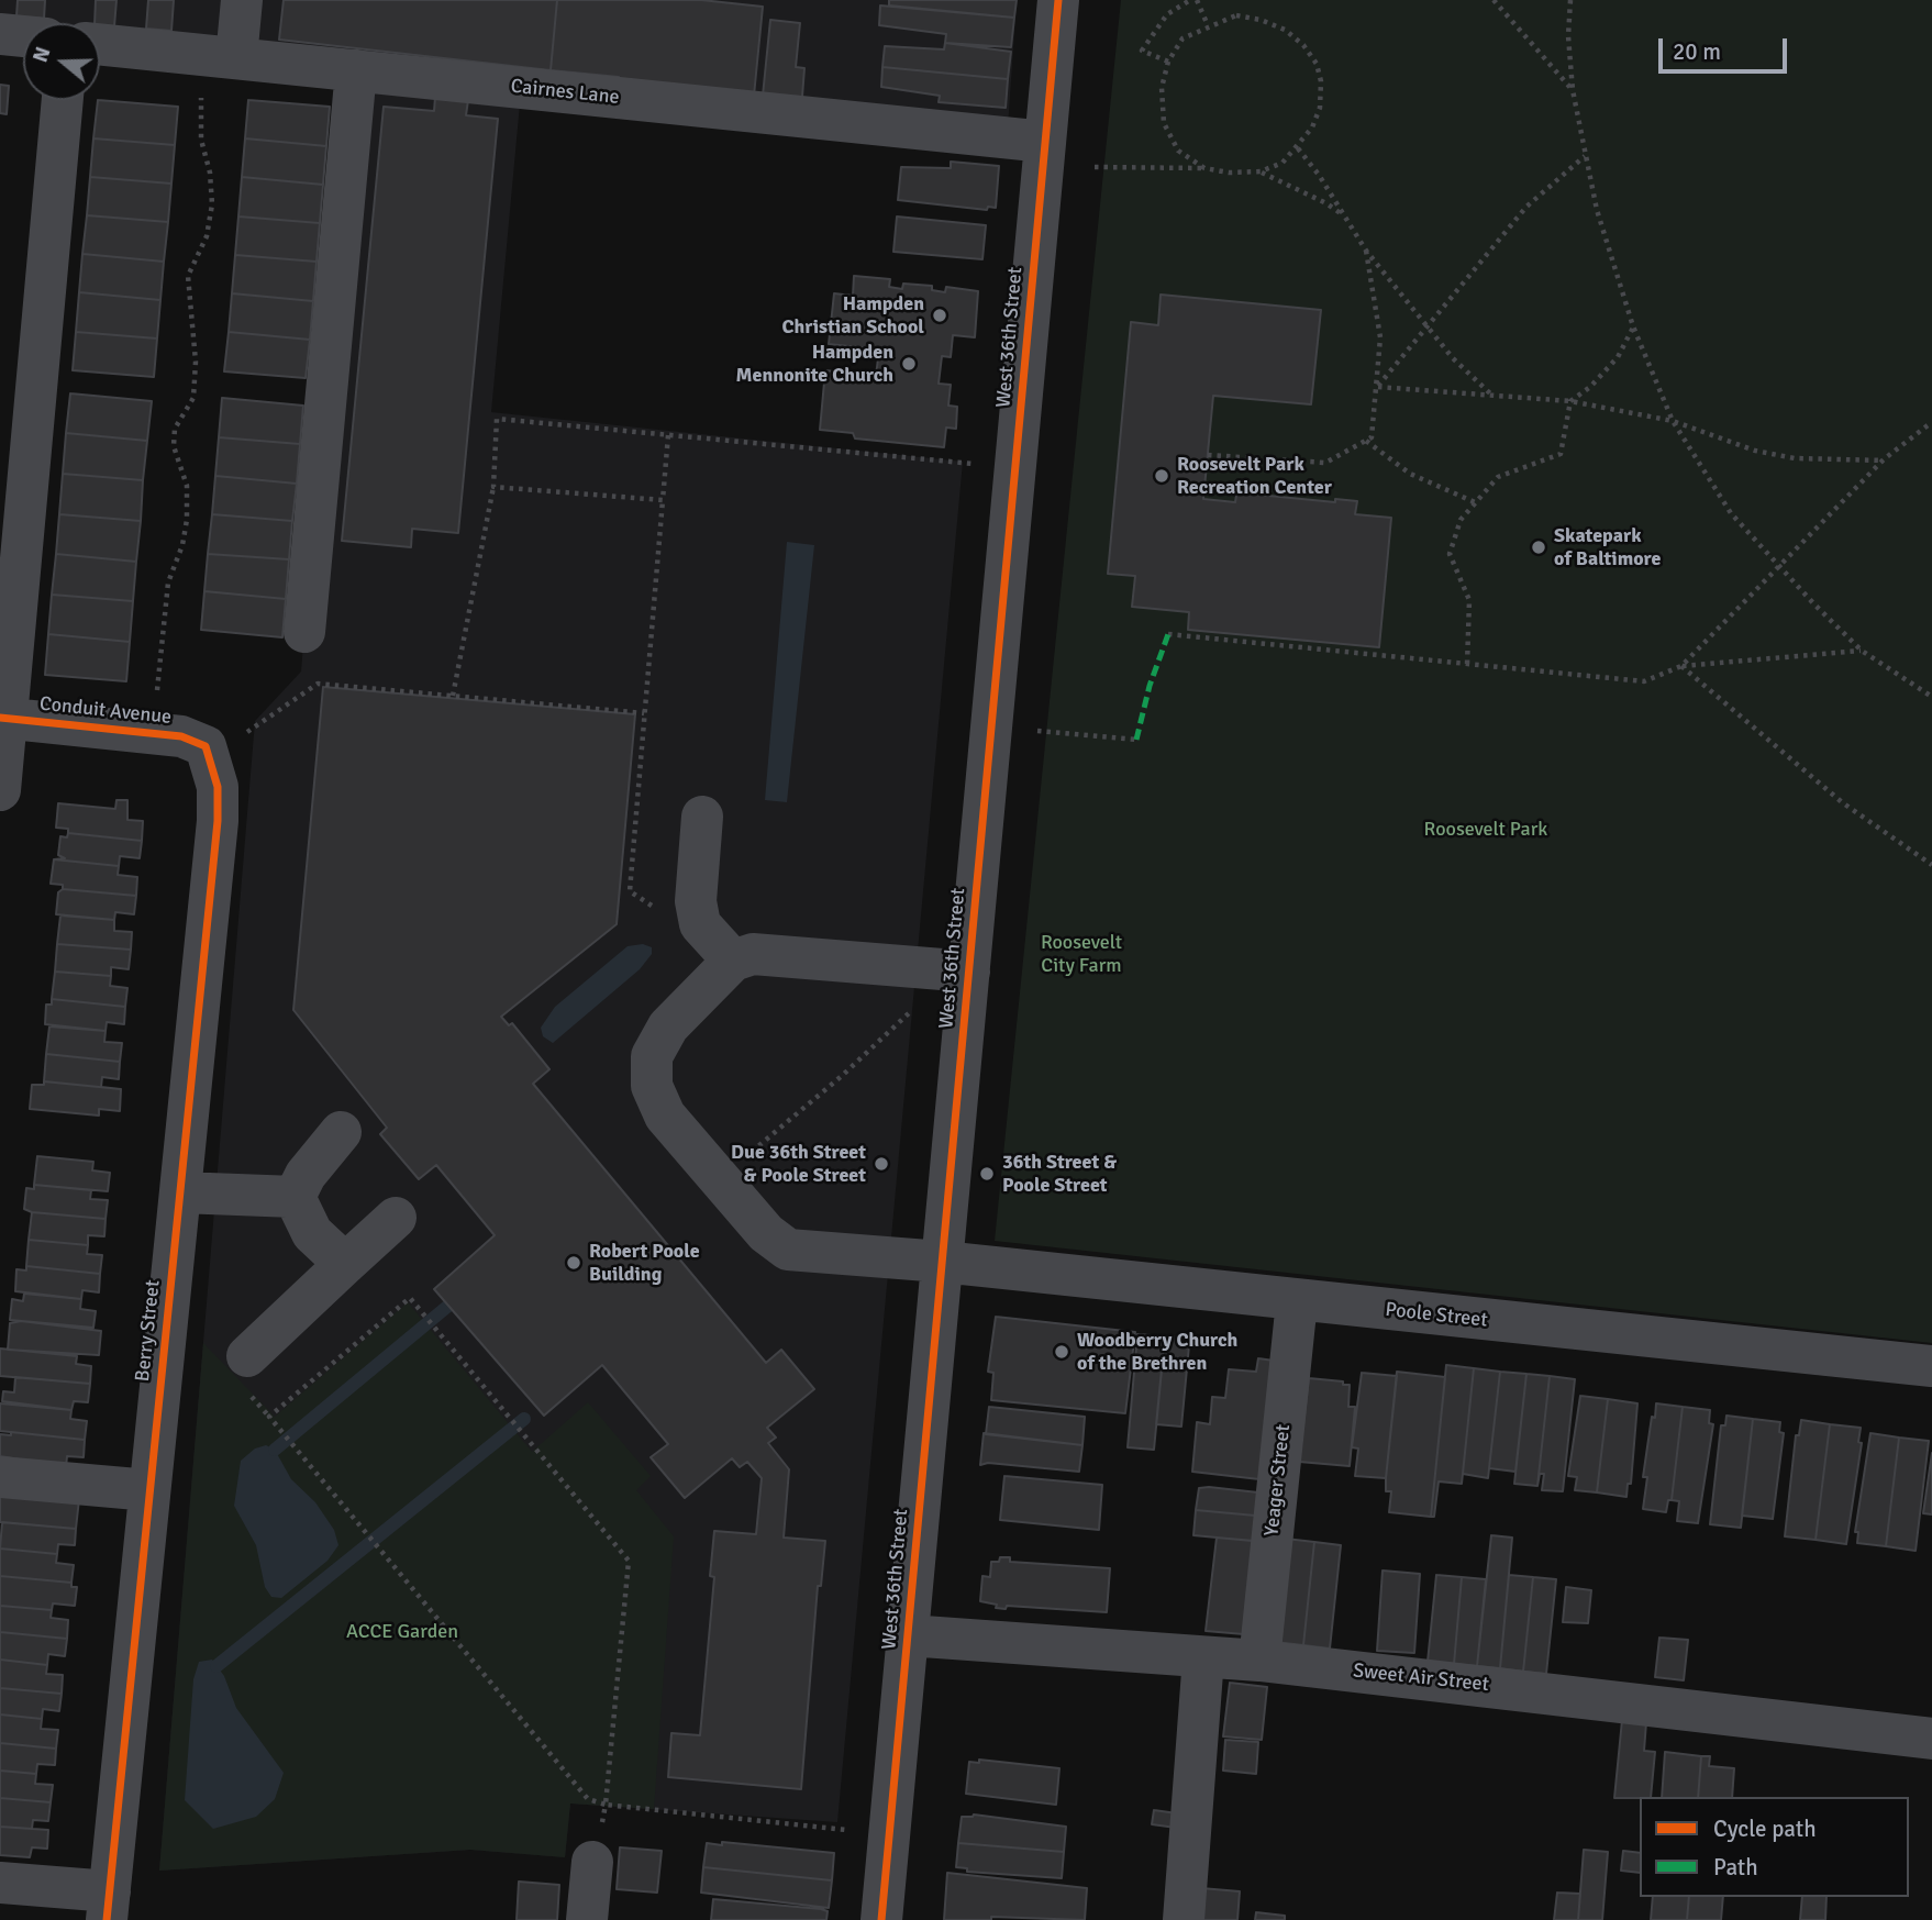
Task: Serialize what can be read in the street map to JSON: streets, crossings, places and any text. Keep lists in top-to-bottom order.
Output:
{
  "streets": {
    "street": [
      "Cairnes Lane",
      "West 36th Street",
      "Conduit Avenue",
      "Poole Street",
      "Berry Street",
      "Yeager Street",
      "Sweet Air Street"
    ]
  },
  "crossings": [
    ["Cairnes Lane", "West 36th Street"],
    ["West 36th Street", "Poole Street"],
    ["West 36th Street", "Sweet Air Street"],
    ["Conduit Avenue", "Berry Street"],
    ["Poole Street", "Yeager Street"],
    ["Yeager Street", "Sweet Air Street"]
  ],
  "parks": ["Roosevelt Park", "Roosevelt City Farm", "ACCE Garden"],
  "places": [
    "Hampden Christian School",
    "Hampden Mennonite Church",
    "Roosevelt Park Recreation Center",
    "Skatepark of Baltimore",
    "Due 36th Street & Poole Street",
    "36th Street & Poole Street",
    "Robert Poole Building",
    "Woodberry Church of the Brethren"
  ],
  "legend": ["Cycle path", "Path"],
  "scale_bar": "20 m",
  "north": "left"
}
